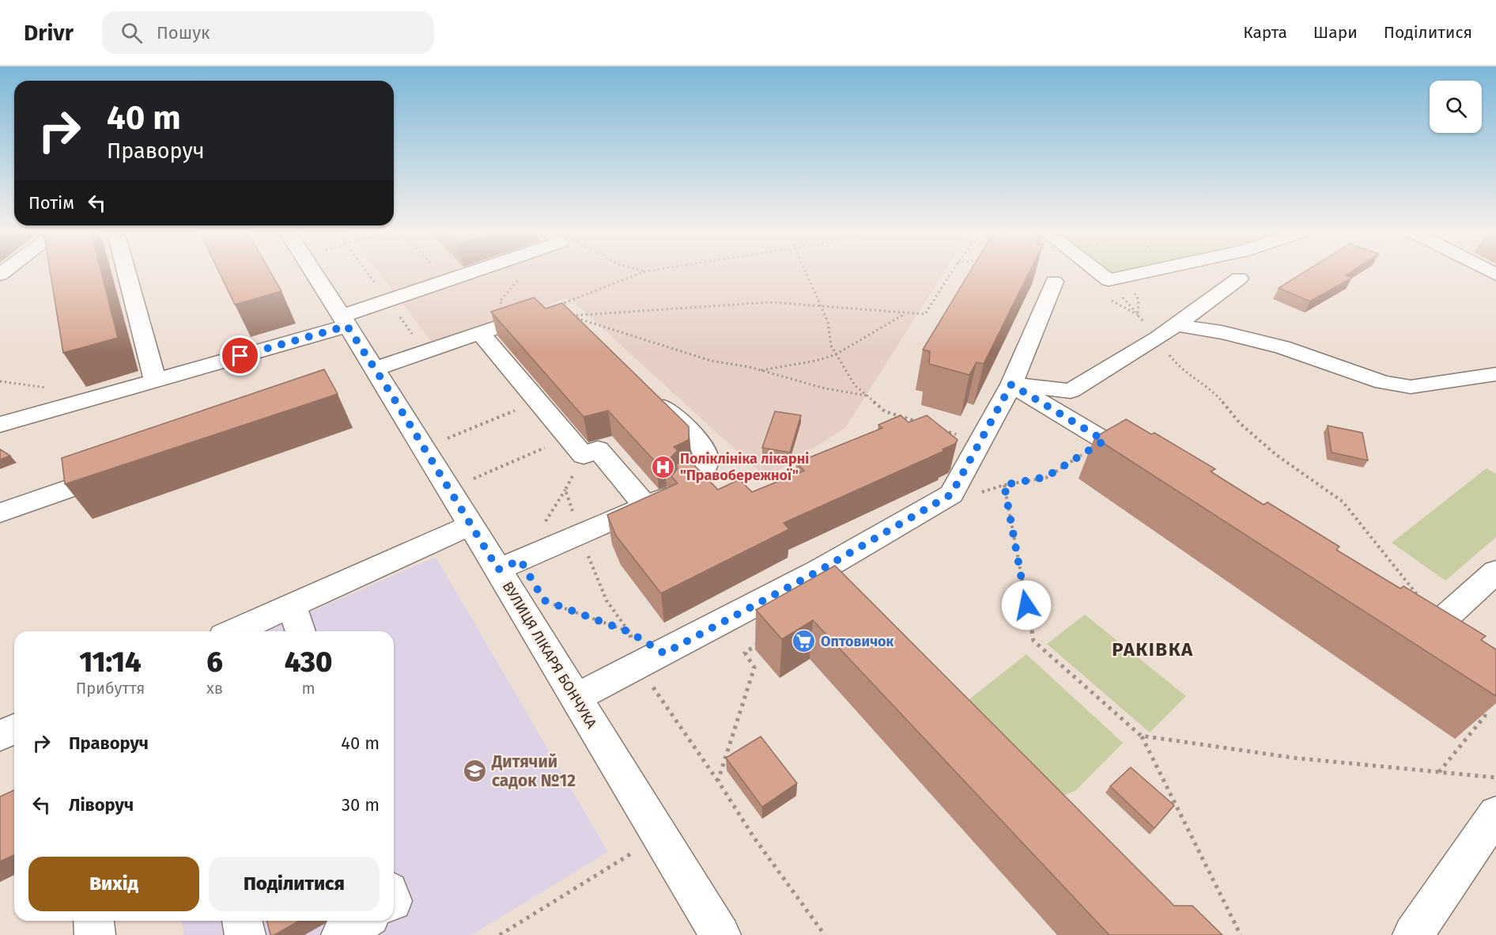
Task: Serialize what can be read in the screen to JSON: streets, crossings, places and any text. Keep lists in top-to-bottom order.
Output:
{
  "streets": {
    "street": ["ВУЛИЦЯ ЛІКАРЯ БОНЧУКА"]
  },
  "districts": ["РАКІВКА"],
  "places": {
    "hospital": ["Поліклініка лікарні \"Правобережної\""],
    "supermarket": ["Оптовичок"],
    "school or university": ["Дитячий садок №12"]
  },
  "page": {
    "header": "Drivr",
    "search": "Пошук",
    "nav": ["Карта", "Шари", "Поділитися"],
    "turn": ["40 m", "Праворуч"],
    "then": "Потім",
    "eta": [
      "11:14",
      "Прибуття",
      "6",
      "хв",
      "430",
      "m"
    ],
    "list": [
      {
        "name": "Праворуч",
        "value": "40 m"
      },
      {
        "name": "Ліворуч",
        "value": "30 m"
      }
    ],
    "buttons": ["Вихід", "Поділитися"]
  }
}
